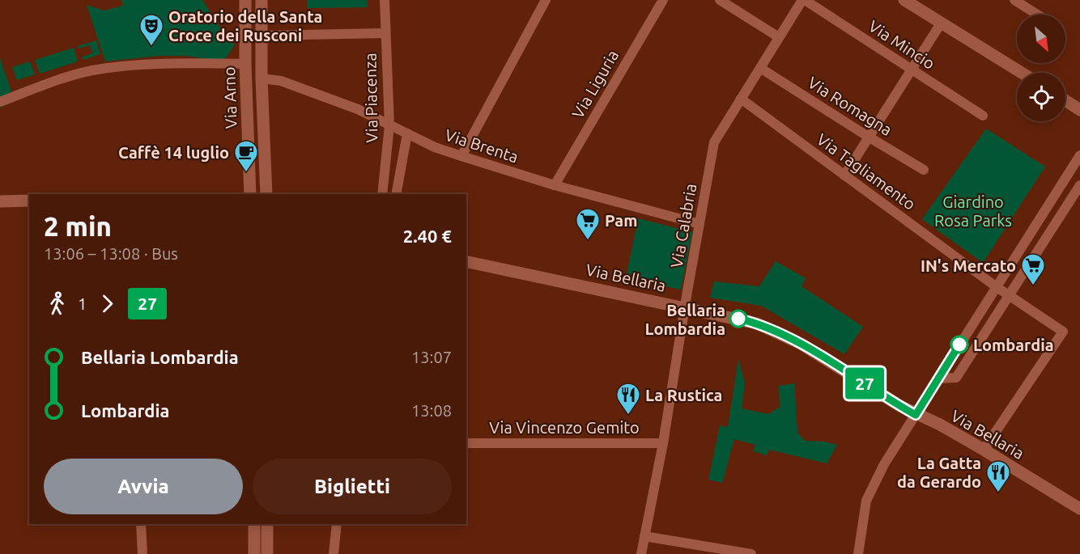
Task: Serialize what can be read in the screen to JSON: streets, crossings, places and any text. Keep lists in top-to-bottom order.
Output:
{
  "streets": {
    "street": [
      "Via Mincio",
      "Via Liguria",
      "Via Arno",
      "Via Piacenza",
      "Via Romagna",
      "Via Brenta",
      "Via Tagliamento",
      "Via Calabria",
      "Via Bellaria",
      "Via Vincenzo Gemito"
    ]
  },
  "crossings": [
    ["Via Mincio", "Via Calabria"],
    ["Via Liguria", "Via Brenta"],
    ["Via Arno", "Via Brenta"],
    ["Via Piacenza", "Via Brenta"],
    ["Via Romagna", "Via Calabria"],
    ["Via Brenta", "Via Calabria"],
    ["Via Tagliamento", "Via Calabria"],
    ["Via Tagliamento", "Via Bellaria"],
    ["Via Calabria", "Via Bellaria"],
    ["Via Calabria", "Via Vincenzo Gemito"]
  ],
  "parks": ["Giardino Rosa Parks"],
  "places": {
    "theatre": ["Oratorio della Santa Croce dei Rusconi"],
    "cafe": ["Caffè 14 luglio"],
    "supermarket": ["Pam", "IN's Mercato"],
    "other": ["Bellaria Lombardia", "Lombardia"],
    "restaurant": ["La Rustica", "La Gatta da Gerardo"]
  },
  "lines": ["bus line 27"],
  "north": "bottom right",
  "page": {
    "on_map": "27",
    "heading": ["2 min", "13:06 – 13:08 · Bus", "2.40 €"],
    "legs": ["1", "27"],
    "list": [
      {
        "name": "Bellaria Lombardia",
        "value": "13:07"
      },
      {
        "name": "Lombardia",
        "value": "13:08"
      }
    ],
    "buttons": ["Avvia", "Biglietti"]
  }
}
